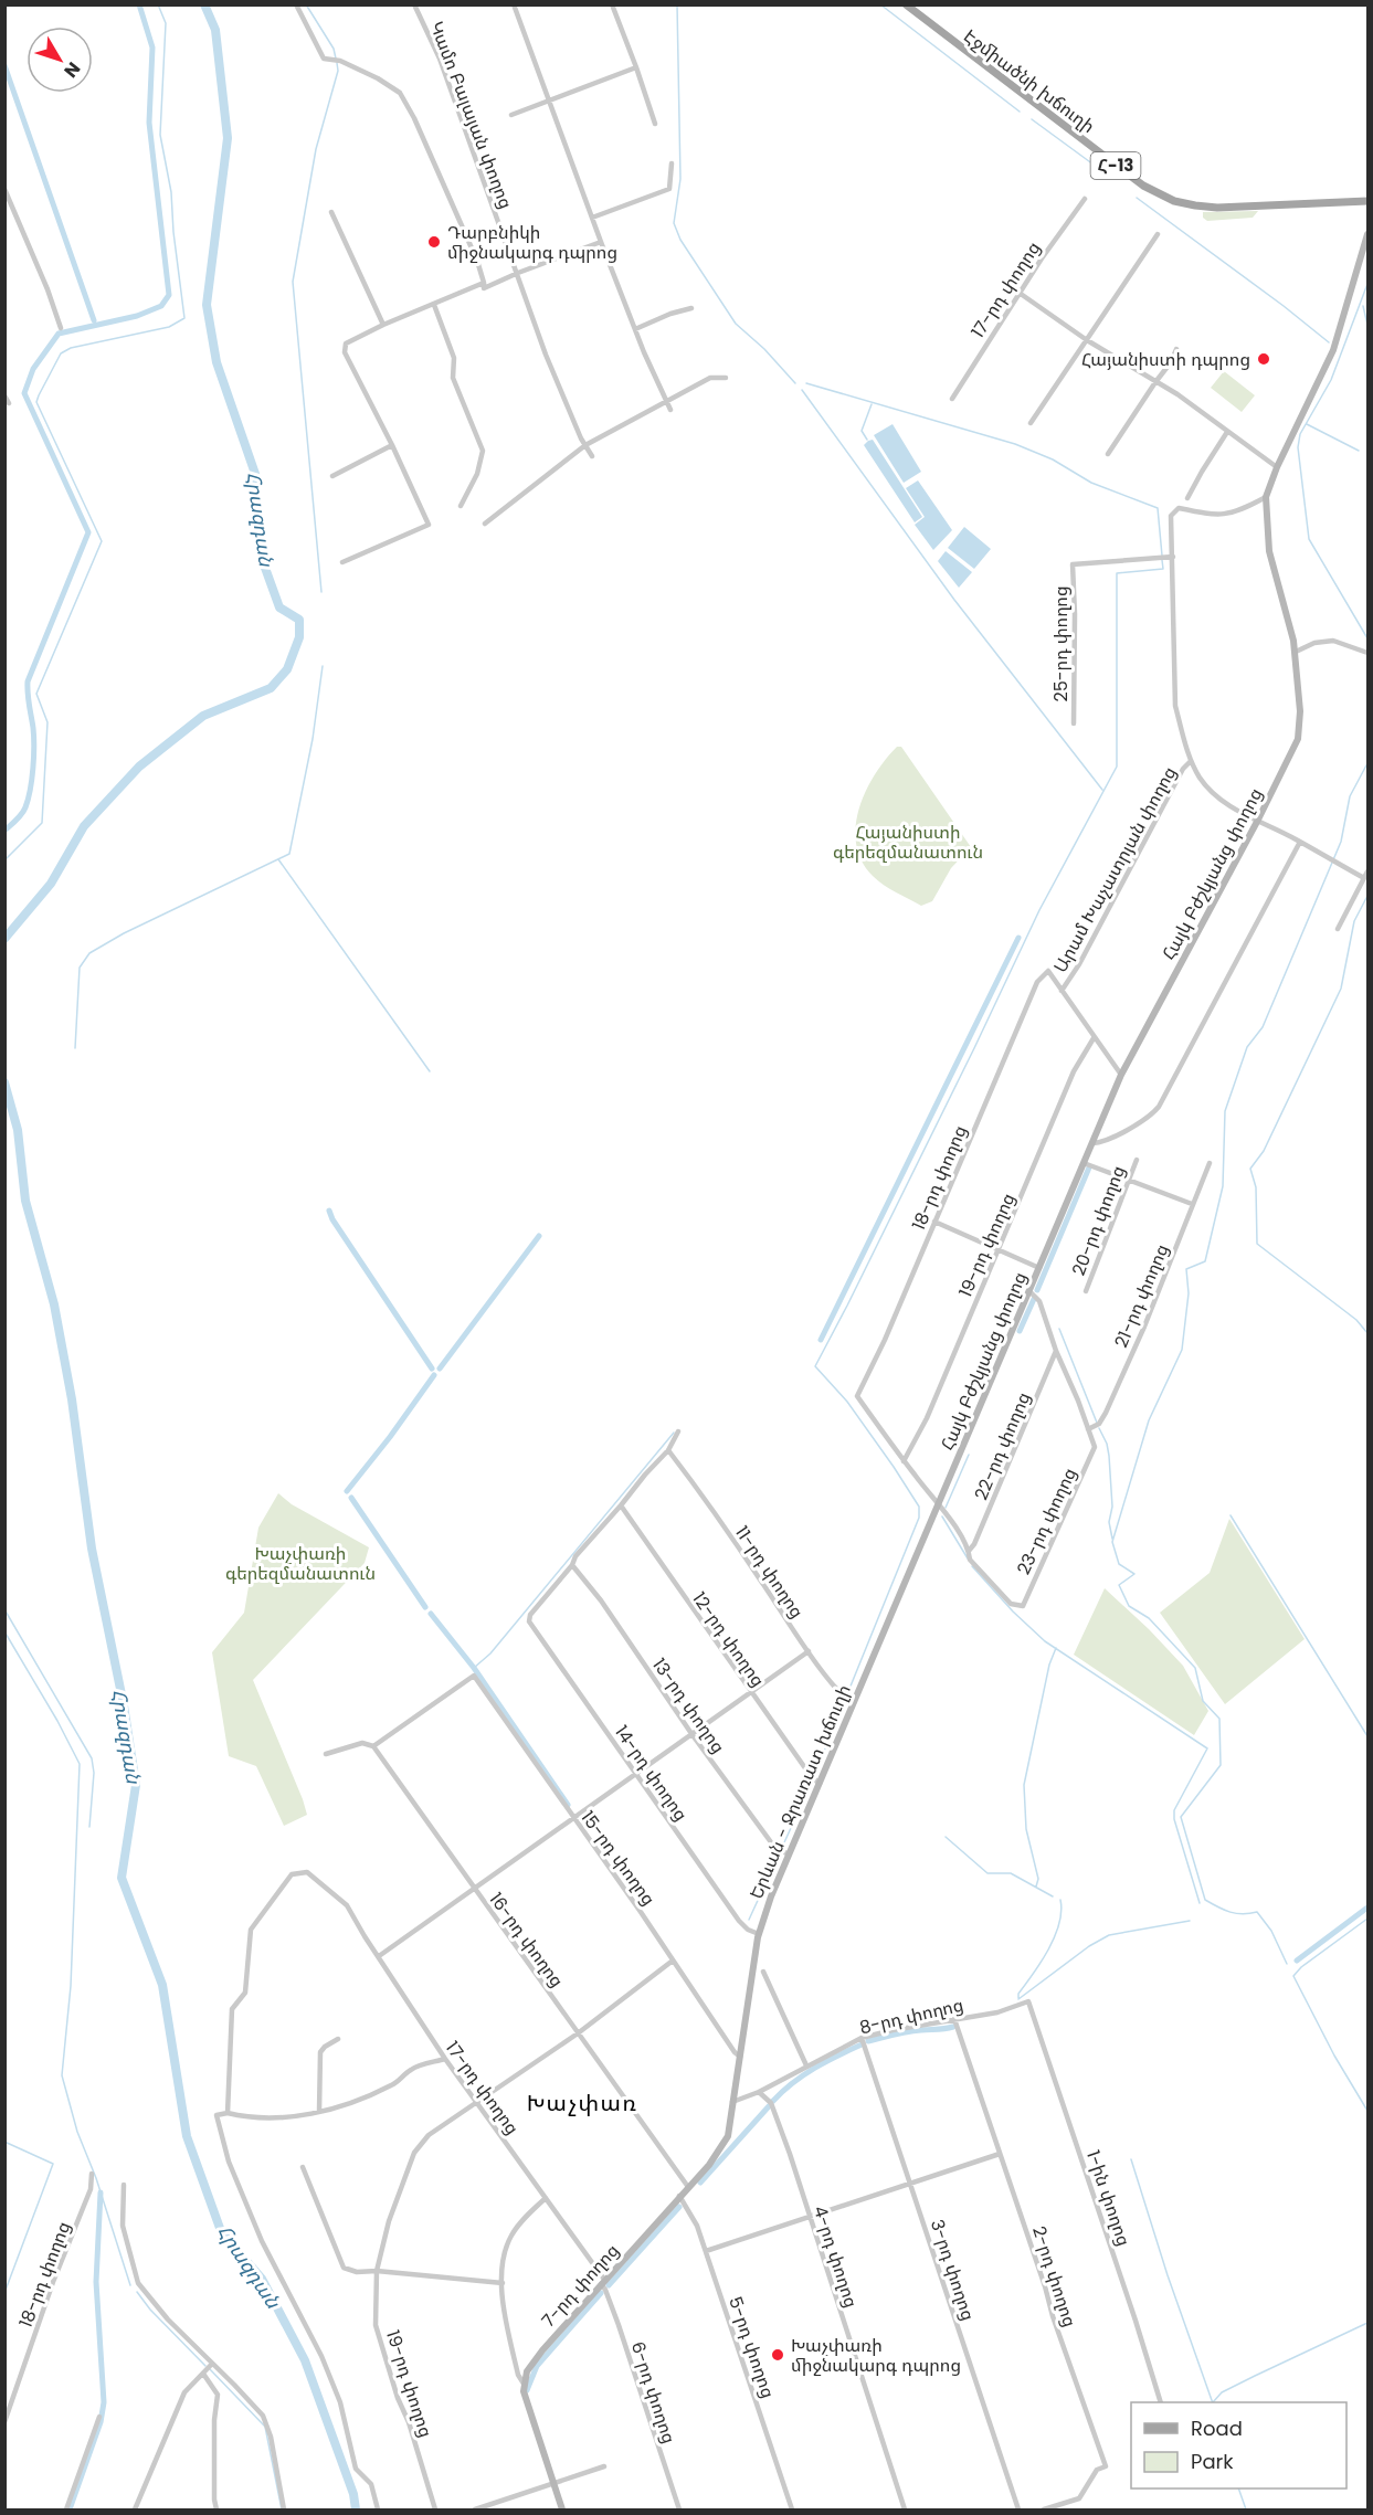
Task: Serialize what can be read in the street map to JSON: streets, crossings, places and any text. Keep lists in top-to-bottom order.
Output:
{
  "streets": {
    "main road": [
      "Էջմիածնի խճուղի",
      "Հ-13",
      "Հայկ Բժշկյանց փողոց",
      "Երևան - Ջրառատ խճուղի",
      "7-րդ փողոց"
    ],
    "street": [
      "Կամո Բալայան փողոց",
      "17-րդ փողոց",
      "25-րդ փողոց",
      "Արամ Խաչատրյան փողոց",
      "18-րդ փողոց",
      "20-րդ փողոց",
      "19-րդ փողոց",
      "21-րդ փողոց",
      "22-րդ փողոց",
      "23-րդ փողոց",
      "11-րդ փողոց",
      "12-րդ փողոց",
      "13-րդ փողոց",
      "14-րդ փողոց",
      "15-րդ փողոց",
      "16-րդ փողոց",
      "8-րդ փողոց",
      "1-ին փողոց",
      "4-րդ փողոց",
      "3-րդ փողոց",
      "2-րդ փողոց",
      "5-րդ փողոց",
      "6-րդ փողոց"
    ]
  },
  "crossings": [
    ["17-րդ փողոց", "19-րդ փողոց"],
    ["17-րդ փողոց", "7-րդ փողոց"],
    ["17-րդ փողոց", "6-րդ փողոց"],
    ["25-րդ փողոց", "Արամ Խաչատրյան փողոց"],
    ["Արամ Խաչատրյան փողոց", "Հայկ Բժշկյանց փողոց"],
    ["Արամ Խաչատրյան փողոց", "18-րդ փողոց"],
    ["Հայկ Բժշկյանց փողոց", "Երևան - Ջրառատ խճուղի"],
    ["18-րդ փողոց", "19-րդ փողոց"],
    ["19-րդ փողոց", "15-րդ փողոց"],
    ["19-րդ փողոց", "16-րդ փողոց"],
    ["21-րդ փողոց", "23-րդ փողոց"],
    ["22-րդ փողոց", "23-րդ փողոց"],
    ["11-րդ փողոց", "Երևան - Ջրառատ խճուղի"],
    ["12-րդ փողոց", "Երևան - Ջրառատ խճուղի"],
    ["13-րդ փողոց", "14-րդ փողոց"],
    ["13-րդ փողոց", "Երևան - Ջրառատ խճուղի"],
    ["14-րդ փողոց", "Երևան - Ջրառատ խճուղի"],
    ["Երևան - Ջրառատ խճուղի", "15-րդ փողոց"],
    ["Երևան - Ջրառատ խճուղի", "8-րդ փողոց"],
    ["Երևան - Ջրառատ խճուղի", "7-րդ փողոց"],
    ["15-րդ փողոց", "16-րդ փողոց"],
    ["16-րդ փողոց", "7-րդ փողոց"],
    ["8-րդ փողոց", "1-ին փողոց"],
    ["8-րդ փողոց", "4-րդ փողոց"],
    ["8-րդ փողոց", "3-րդ փողոց"],
    ["8-րդ փողոց", "2-րդ փողոց"],
    ["8-րդ փողոց", "7-րդ փողոց"],
    ["7-րդ փողոց", "5-րդ փողոց"],
    ["7-րդ փողոց", "6-րդ փողոց"]
  ],
  "districts": ["Խաչփառ"],
  "water": ["Հրազդան"],
  "parks": ["Հայանիստի գերեզմանատուն", "Խաչփառի գերեզմանատուն"],
  "places": ["Դարբնիկի միջնակարգ դպրոց", "Հայանիստի դպրոց", "Խաչփառի միջնակարգ դպրոց"],
  "legend": ["Road", "Park"],
  "north": "bottom right"
}
